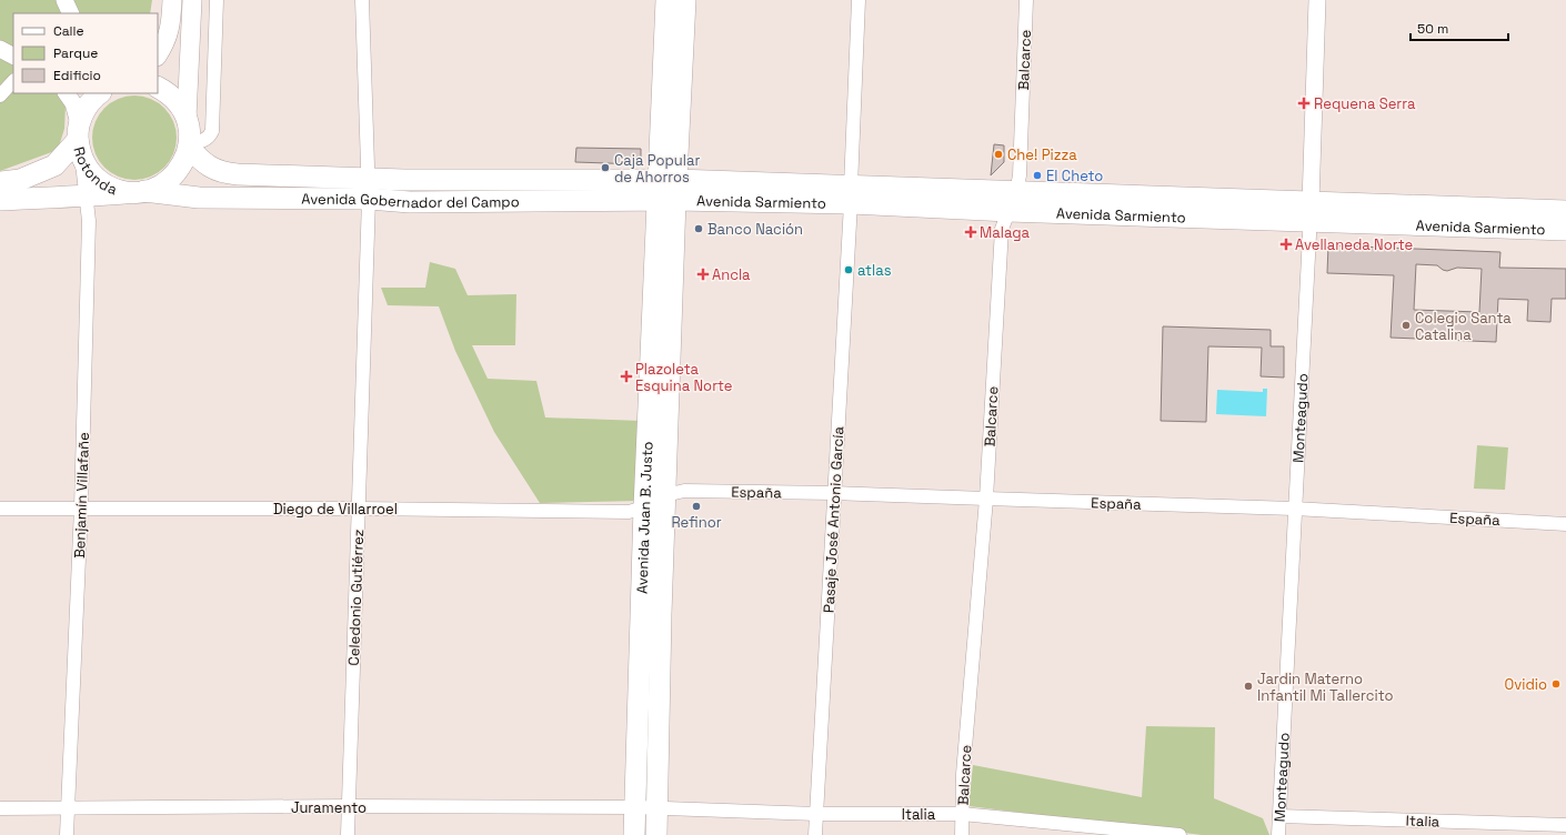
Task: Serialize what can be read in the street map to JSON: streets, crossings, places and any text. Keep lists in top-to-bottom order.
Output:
{
  "streets": {
    "main road": [
      "Rotonda",
      "Avenida Gobernador del Campo",
      "Avenida Sarmiento",
      "Avenida Juan B. Justo"
    ],
    "street": [
      "Balcarce",
      "Monteagudo",
      "España",
      "Benjamín Villafañe",
      "Diego de Villarroel",
      "Pasaje José Antonio García",
      "Celedonio Gutiérrez",
      "Juramento",
      "Italia"
    ]
  },
  "crossings": [
    ["Balcarce", "Avenida Sarmiento"],
    ["Balcarce", "España"],
    ["Balcarce", "Italia"],
    ["Rotonda", "Avenida Gobernador del Campo"],
    ["Rotonda", "Benjamín Villafañe"],
    ["Avenida Gobernador del Campo", "Avenida Sarmiento"],
    ["Avenida Gobernador del Campo", "Benjamín Villafañe"],
    ["Avenida Gobernador del Campo", "Avenida Juan B. Justo"],
    ["Avenida Gobernador del Campo", "Celedonio Gutiérrez"],
    ["Avenida Sarmiento", "Monteagudo"],
    ["Avenida Sarmiento", "Avenida Juan B. Justo"],
    ["Avenida Sarmiento", "Pasaje José Antonio García"],
    ["Monteagudo", "España"],
    ["Monteagudo", "Italia"],
    ["España", "Diego de Villarroel"],
    ["España", "Avenida Juan B. Justo"],
    ["España", "Pasaje José Antonio García"],
    ["Benjamín Villafañe", "Diego de Villarroel"],
    ["Benjamín Villafañe", "Juramento"],
    ["Diego de Villarroel", "Avenida Juan B. Justo"],
    ["Diego de Villarroel", "Celedonio Gutiérrez"],
    ["Avenida Juan B. Justo", "Juramento"],
    ["Avenida Juan B. Justo", "Italia"],
    ["Pasaje José Antonio García", "Italia"],
    ["Celedonio Gutiérrez", "Juramento"],
    ["Juramento", "Italia"]
  ],
  "places": {
    "health": [
      "Requena Serra",
      "Malaga",
      "Avellaneda Norte",
      "Ancla",
      "Plazoleta Esquina Norte"
    ],
    "other": [
      "Che! Pizza",
      "Caja Popular de Ahorros",
      "El Cheto",
      "Banco Nación",
      "atlas",
      "Colegio Santa Catalina",
      "Refinor",
      "Ovidio",
      "Jardin Materno Infantil Mi Tallercito"
    ]
  },
  "legend": ["Calle", "Parque", "Edificio"],
  "scale_bar": "50 m"
}
